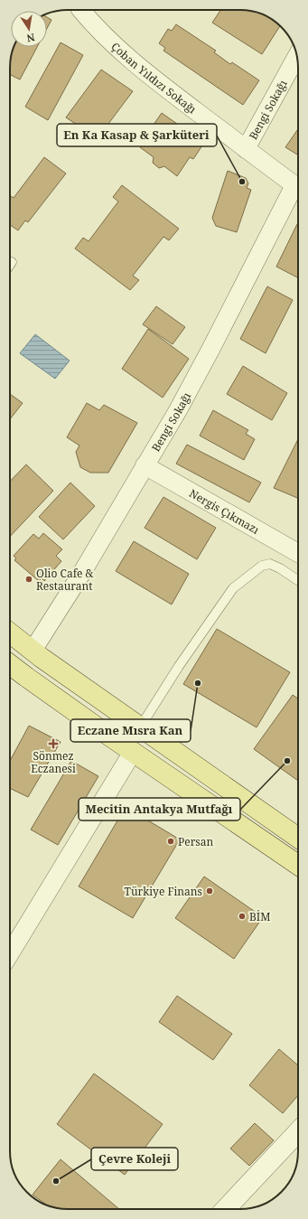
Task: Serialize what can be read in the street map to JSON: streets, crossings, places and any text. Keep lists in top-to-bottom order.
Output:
{
  "streets": {
    "street": ["Çoban Yıldızı Sokağı", "Bengi Sokağı", "Nergis Çıkmazı"]
  },
  "crossings": [
    ["Çoban Yıldızı Sokağı", "Bengi Sokağı"],
    ["Bengi Sokağı", "Nergis Çıkmazı"]
  ],
  "places": {
    "other": [
      "En Ka Kasap & Şarküteri",
      "Olio Cafe & Restaurant",
      "Eczane Mısra Kan",
      "Mecitin Antakya Mutfağı",
      "Persan",
      "Türkiye Finans",
      "BİM",
      "Çevre Koleji"
    ],
    "health": ["Sönmez Eczanesi"]
  },
  "north": "bottom"
}
